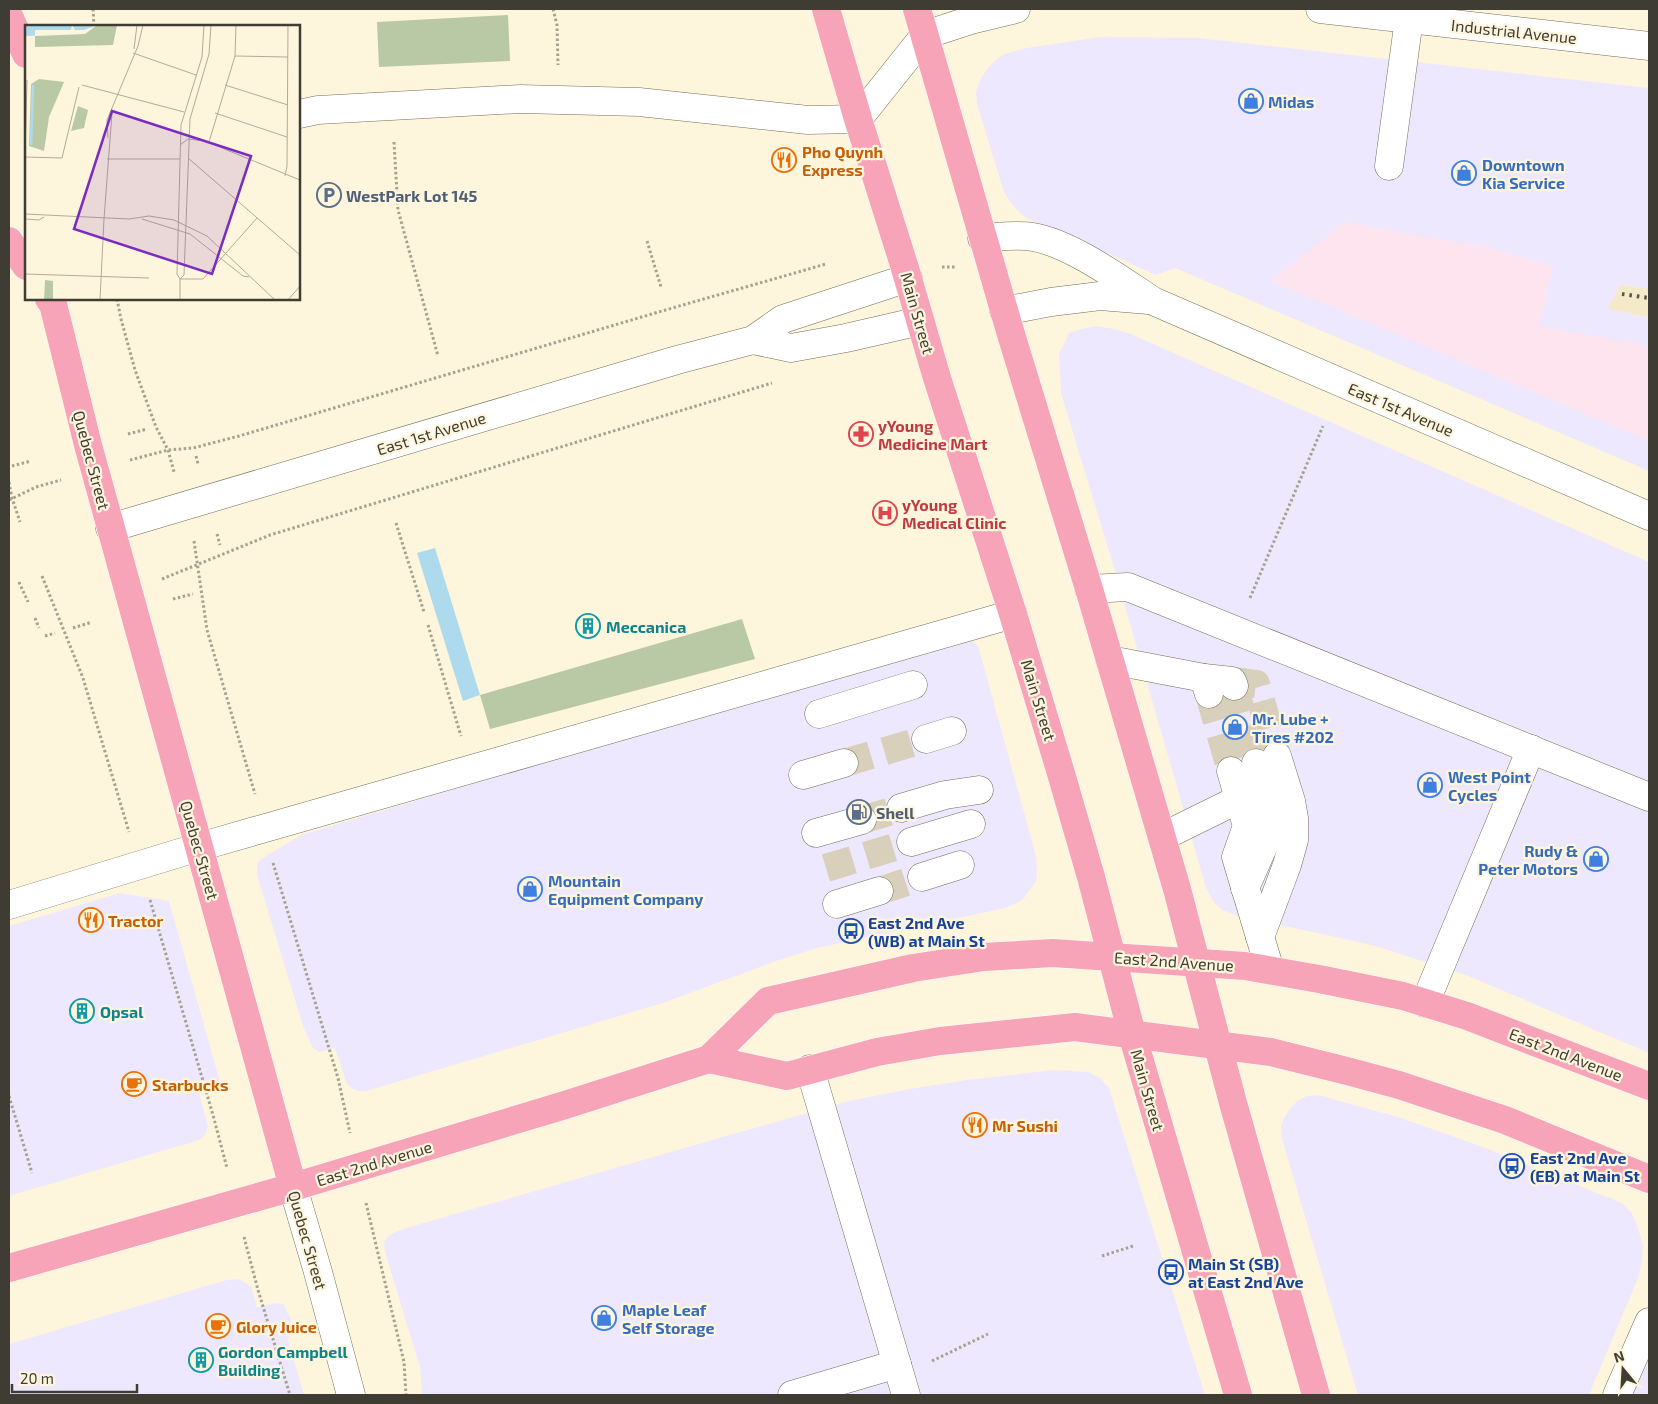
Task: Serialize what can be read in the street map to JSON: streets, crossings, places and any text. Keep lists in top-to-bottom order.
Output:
{
  "streets": {
    "main road": ["Main Street", "Quebec Street", "East 2nd Avenue"],
    "street": ["Industrial Avenue", "East 1st Avenue"]
  },
  "crossings": [
    ["Main Street", "East 1st Avenue"],
    ["Main Street", "East 2nd Avenue"],
    ["East 1st Avenue", "Quebec Street"],
    ["Quebec Street", "East 2nd Avenue"]
  ],
  "places": {
    "shop": [
      "Midas",
      "Downtown Kia Service",
      "Mr. Lube + Tires #202",
      "West Point Cycles",
      "Rudy & Peter Motors",
      "Mountain Equipment Company",
      "Maple Leaf Self Storage"
    ],
    "restaurant": ["Pho Quynh Express", "Tractor", "Mr Sushi"],
    "parking": ["WestPark Lot 145"],
    "pharmacy": ["yYoung Medicine Mart"],
    "hospital": ["yYoung Medical Clinic"],
    "building": ["Meccanica", "Opsal", "Gordon Campbell Building"],
    "fuel station": ["Shell"],
    "bus stop": ["East 2nd Ave (WB) at Main St", "East 2nd Ave (EB) at Main St", "Main St (SB) at East 2nd Ave"],
    "cafe": ["Starbucks", "Glory Juice"]
  },
  "scale_bar": "20 m",
  "north": "top"
}
